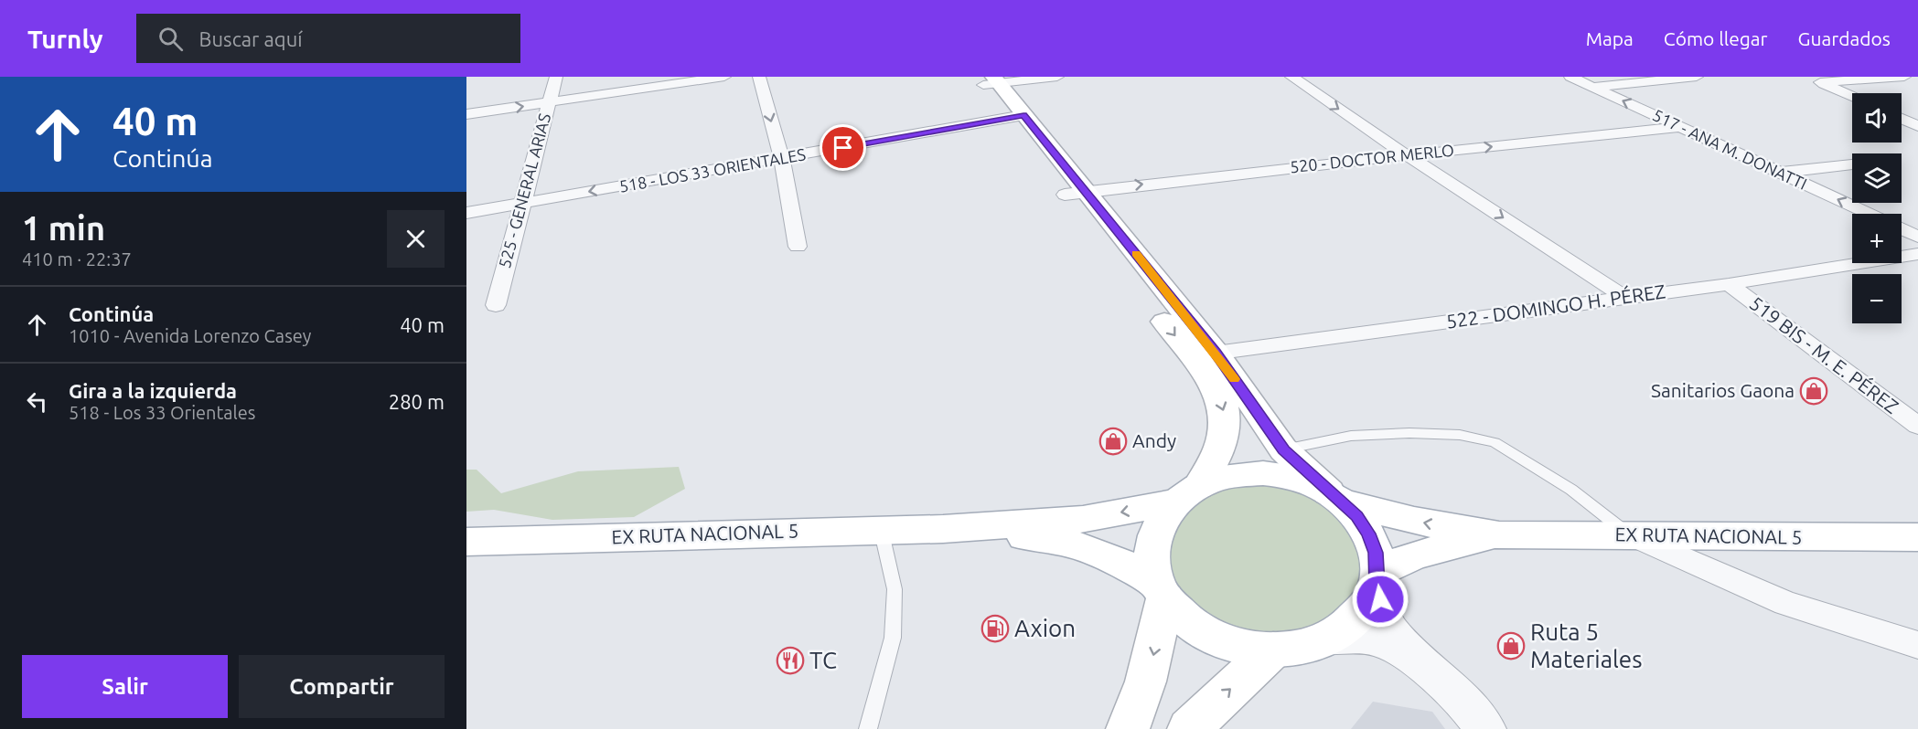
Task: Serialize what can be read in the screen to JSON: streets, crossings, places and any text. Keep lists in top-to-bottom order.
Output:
{
  "streets": {
    "main road": ["EX RUTA NACIONAL 5"],
    "street": [
      "517 - ANA M. DONATTI",
      "520 - DOCTOR MERLO",
      "518 - LOS 33 ORIENTALES",
      "525 - GENERAL ARIAS",
      "522 - DOMINGO H. PÉREZ",
      "519 BIS - M. E. PÉREZ"
    ]
  },
  "crossings": [
    ["517 - ANA M. DONATTI", "520 - DOCTOR MERLO"],
    ["518 - LOS 33 ORIENTALES", "525 - GENERAL ARIAS"],
    ["522 - DOMINGO H. PÉREZ", "519 BIS - M. E. PÉREZ"]
  ],
  "one_way": ["520 - DOCTOR MERLO"],
  "places": {
    "shop": ["Sanitarios Gaona", "Andy", "Ruta 5 Materiales"],
    "fuel station": ["Axion"],
    "restaurant": ["TC"]
  },
  "page": {
    "header": "Turnly",
    "search": "Buscar aquí",
    "nav": ["Mapa", "Cómo llegar", "Guardados"],
    "turn": ["40 m", "Continúa"],
    "map_buttons": ["+", "−"],
    "heading": ["1 min", "410 m · 22:37"],
    "list": [
      {
        "name": "Continúa",
        "note": "1010 - Avenida Lorenzo Casey",
        "value": "40 m"
      },
      {
        "name": "Gira a la izquierda",
        "note": "518 - Los 33 Orientales",
        "value": "280 m"
      }
    ],
    "buttons": ["Salir", "Compartir"]
  }
}
